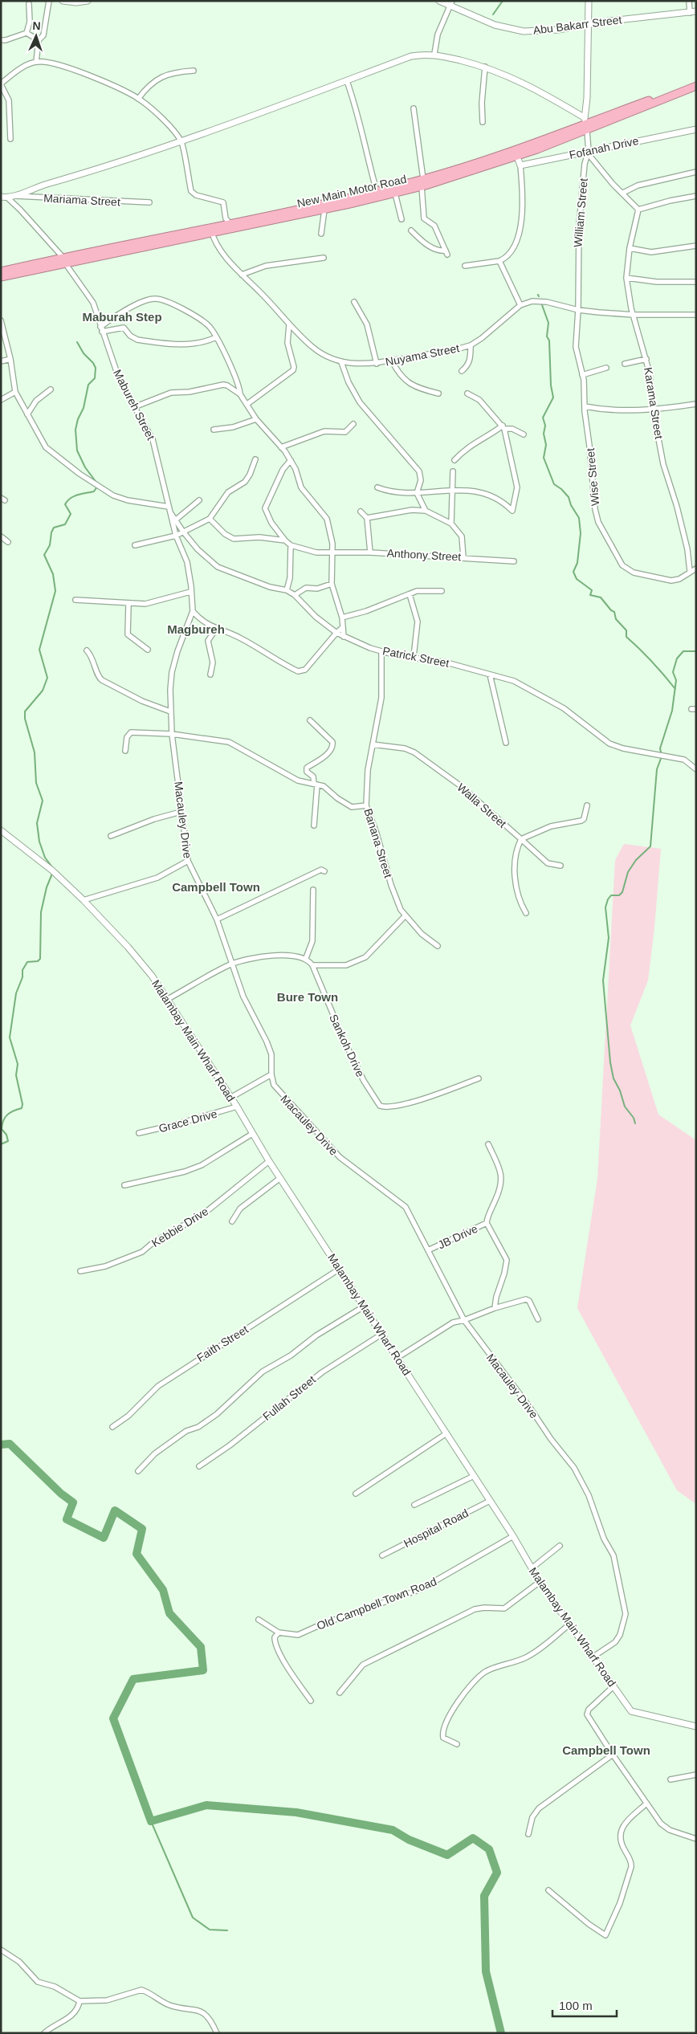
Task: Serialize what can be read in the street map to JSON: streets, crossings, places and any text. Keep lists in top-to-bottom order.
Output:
{
  "streets": {
    "highway": ["New Main Motor Road"],
    "street": [
      "Abu Bakarr Street",
      "Fofanah Drive",
      "Mariama Street",
      "William Street",
      "Nuyama Street",
      "Karama Street",
      "Mabureh Street",
      "Wise Street",
      "Anthony Street",
      "Patrick Street",
      "Walla Street",
      "Macauley Drive",
      "Banana Street",
      "Malambay Main Wharf Road",
      "Sankoh Drive",
      "Grace Drive",
      "Kebbie Drive",
      "JB Drive",
      "Faith Street",
      "Fullah Street",
      "Hospital Road",
      "Old Campbell Town Road"
    ]
  },
  "crossings": [
    ["Fofanah Drive", "William Street"],
    ["New Main Motor Road", "William Street"],
    ["New Main Motor Road", "Nuyama Street"],
    ["New Main Motor Road", "Mabureh Street"],
    ["William Street", "Nuyama Street"],
    ["William Street", "Wise Street"],
    ["Nuyama Street", "Karama Street"],
    ["Nuyama Street", "Wise Street"],
    ["Karama Street", "Wise Street"],
    ["Mabureh Street", "Patrick Street"],
    ["Mabureh Street", "Macauley Drive"],
    ["Patrick Street", "Banana Street"],
    ["Walla Street", "Banana Street"],
    ["Macauley Drive", "Malambay Main Wharf Road"],
    ["Macauley Drive", "JB Drive"],
    ["Malambay Main Wharf Road", "Grace Drive"],
    ["Malambay Main Wharf Road", "Kebbie Drive"],
    ["Malambay Main Wharf Road", "Faith Street"],
    ["Malambay Main Wharf Road", "Fullah Street"],
    ["Malambay Main Wharf Road", "Hospital Road"],
    ["Malambay Main Wharf Road", "Old Campbell Town Road"]
  ],
  "districts": [
    "Maburah Step",
    "Magbureh",
    "Campbell Town",
    "Bure Town",
    "Campbell Town"
  ],
  "scale_bar": "100 m",
  "north": "top"
}
